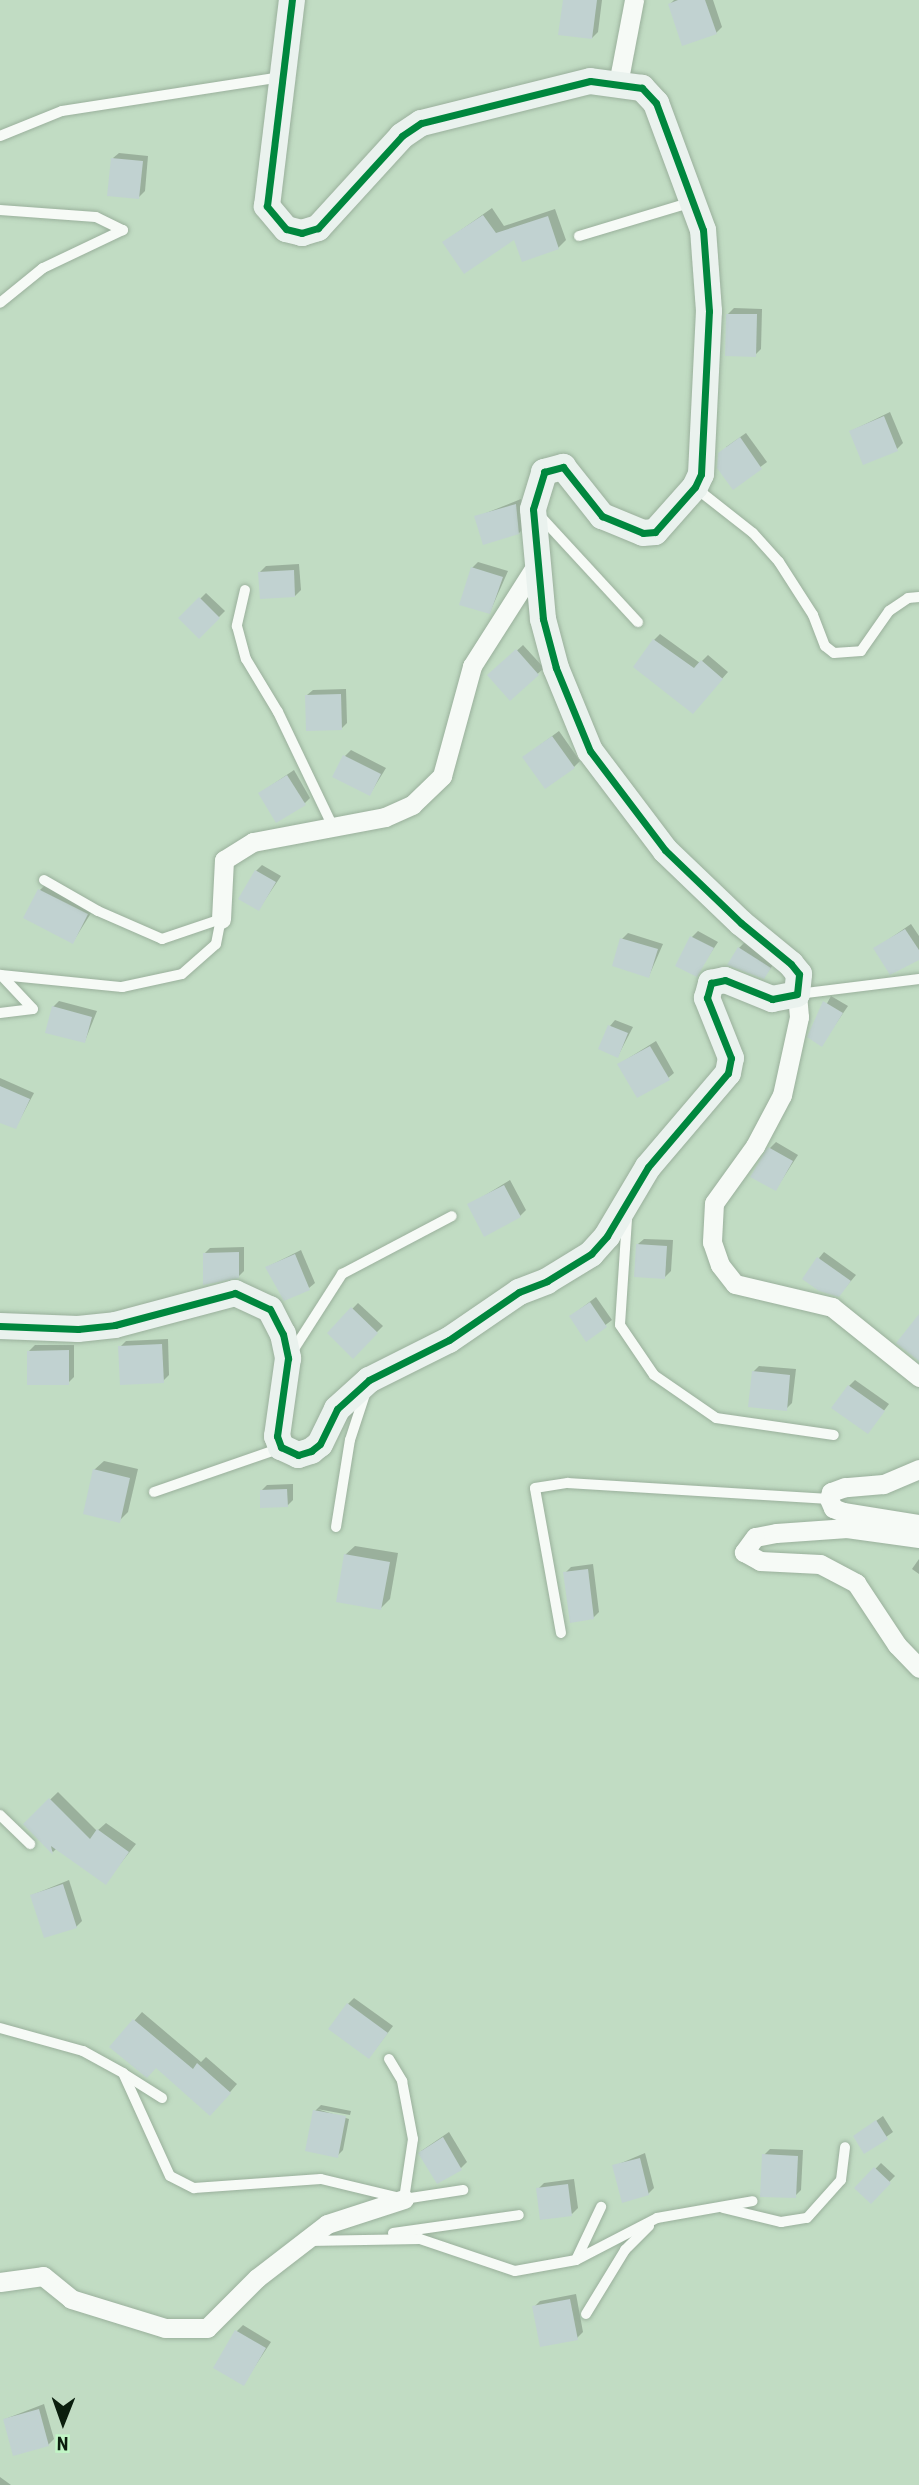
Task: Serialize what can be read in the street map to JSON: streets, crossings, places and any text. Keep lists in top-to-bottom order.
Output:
{
  "north": "bottom"
}
